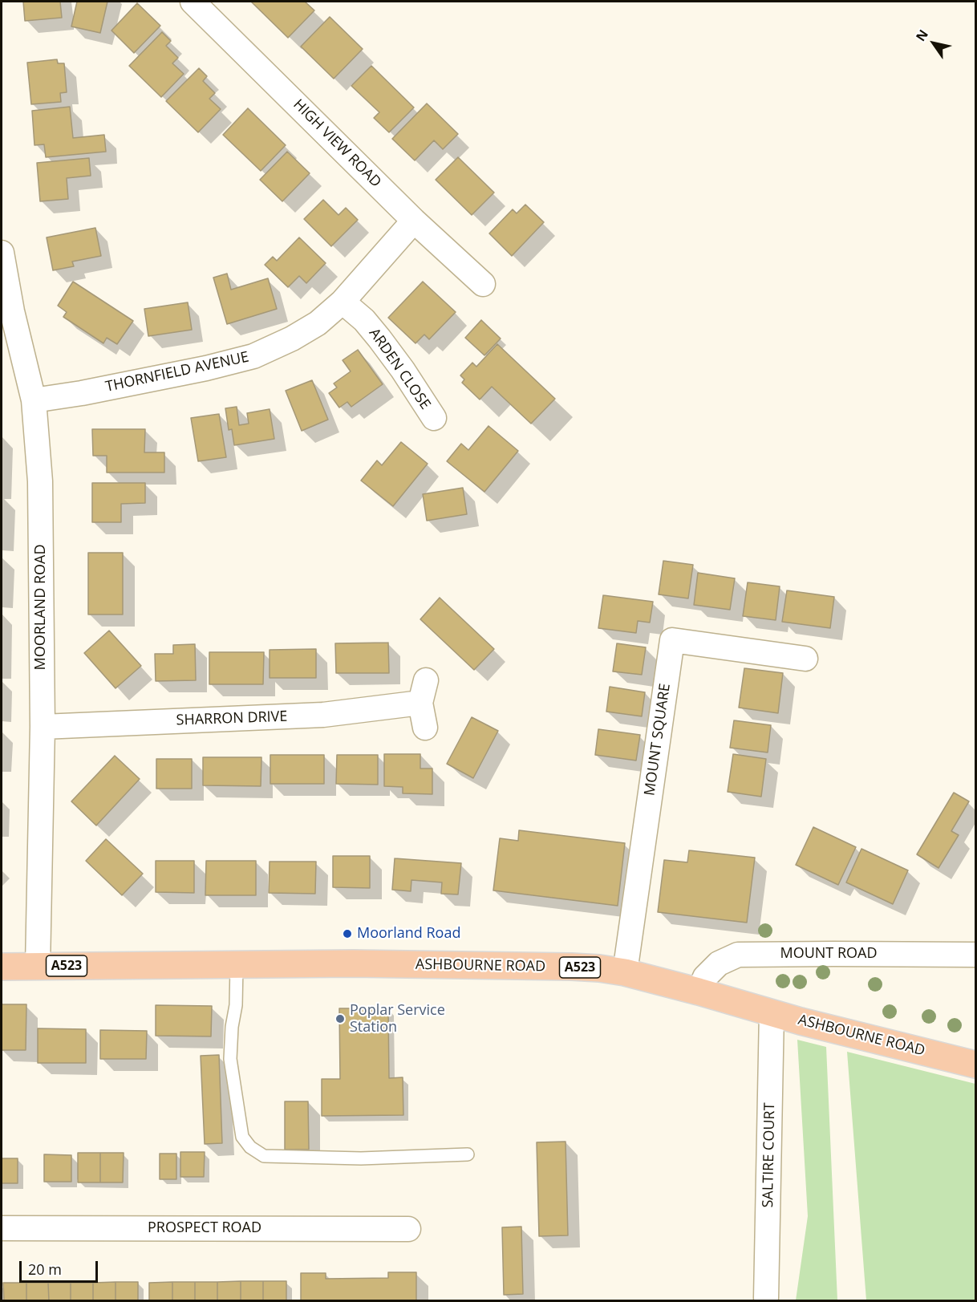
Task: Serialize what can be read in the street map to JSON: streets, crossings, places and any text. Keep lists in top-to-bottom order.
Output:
{
  "streets": {
    "highway": ["A523", "ASHBOURNE ROAD"],
    "street": [
      "HIGH VIEW ROAD",
      "ARDEN CLOSE",
      "THORNFIELD AVENUE",
      "MOORLAND ROAD",
      "SHARRON DRIVE",
      "MOUNT SQUARE",
      "MOUNT ROAD",
      "SALTIRE COURT",
      "PROSPECT ROAD"
    ]
  },
  "crossings": [
    ["HIGH VIEW ROAD", "THORNFIELD AVENUE"],
    ["ARDEN CLOSE", "THORNFIELD AVENUE"],
    ["THORNFIELD AVENUE", "MOORLAND ROAD"],
    ["MOORLAND ROAD", "SHARRON DRIVE"],
    ["MOORLAND ROAD", "ASHBOURNE ROAD"],
    ["MOUNT SQUARE", "ASHBOURNE ROAD"],
    ["MOUNT ROAD", "ASHBOURNE ROAD"],
    ["ASHBOURNE ROAD", "SALTIRE COURT"]
  ],
  "places": ["Moorland Road", "Poplar Service Station"],
  "scale_bar": "20 m",
  "north": "top left"
}
